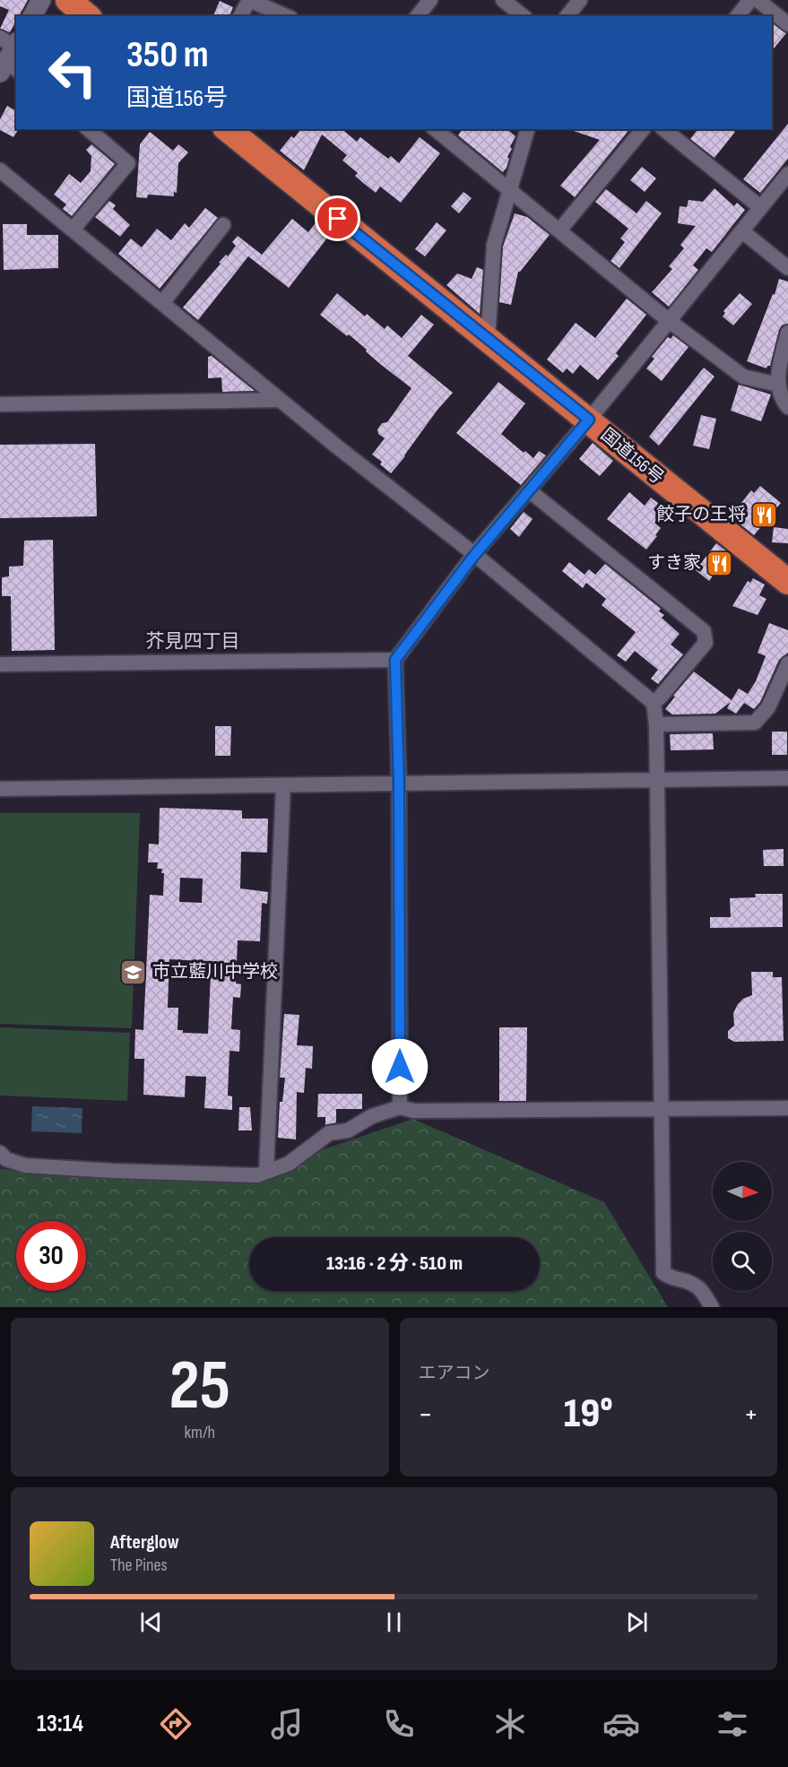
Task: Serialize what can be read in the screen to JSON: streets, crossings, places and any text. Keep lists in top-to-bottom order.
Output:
{
  "streets": {
    "highway": ["国道156号"]
  },
  "districts": ["芥見四丁目"],
  "places": {
    "restaurant": ["餃子の王将", "すき家"],
    "school or university": ["市立藍川中学校"]
  },
  "north": "right",
  "page": {
    "turn": ["350 m", "国道156号"],
    "limit": "30",
    "trip": "13:16 · 2 分 · 510 m",
    "tile": [
      ["25", "km/h"],
      "エアコン"
    ],
    "heat": ["−", "19°", "+"],
    "song": ["Afterglow", "The Pines"],
    "tabs": "13:14"
  }
}
